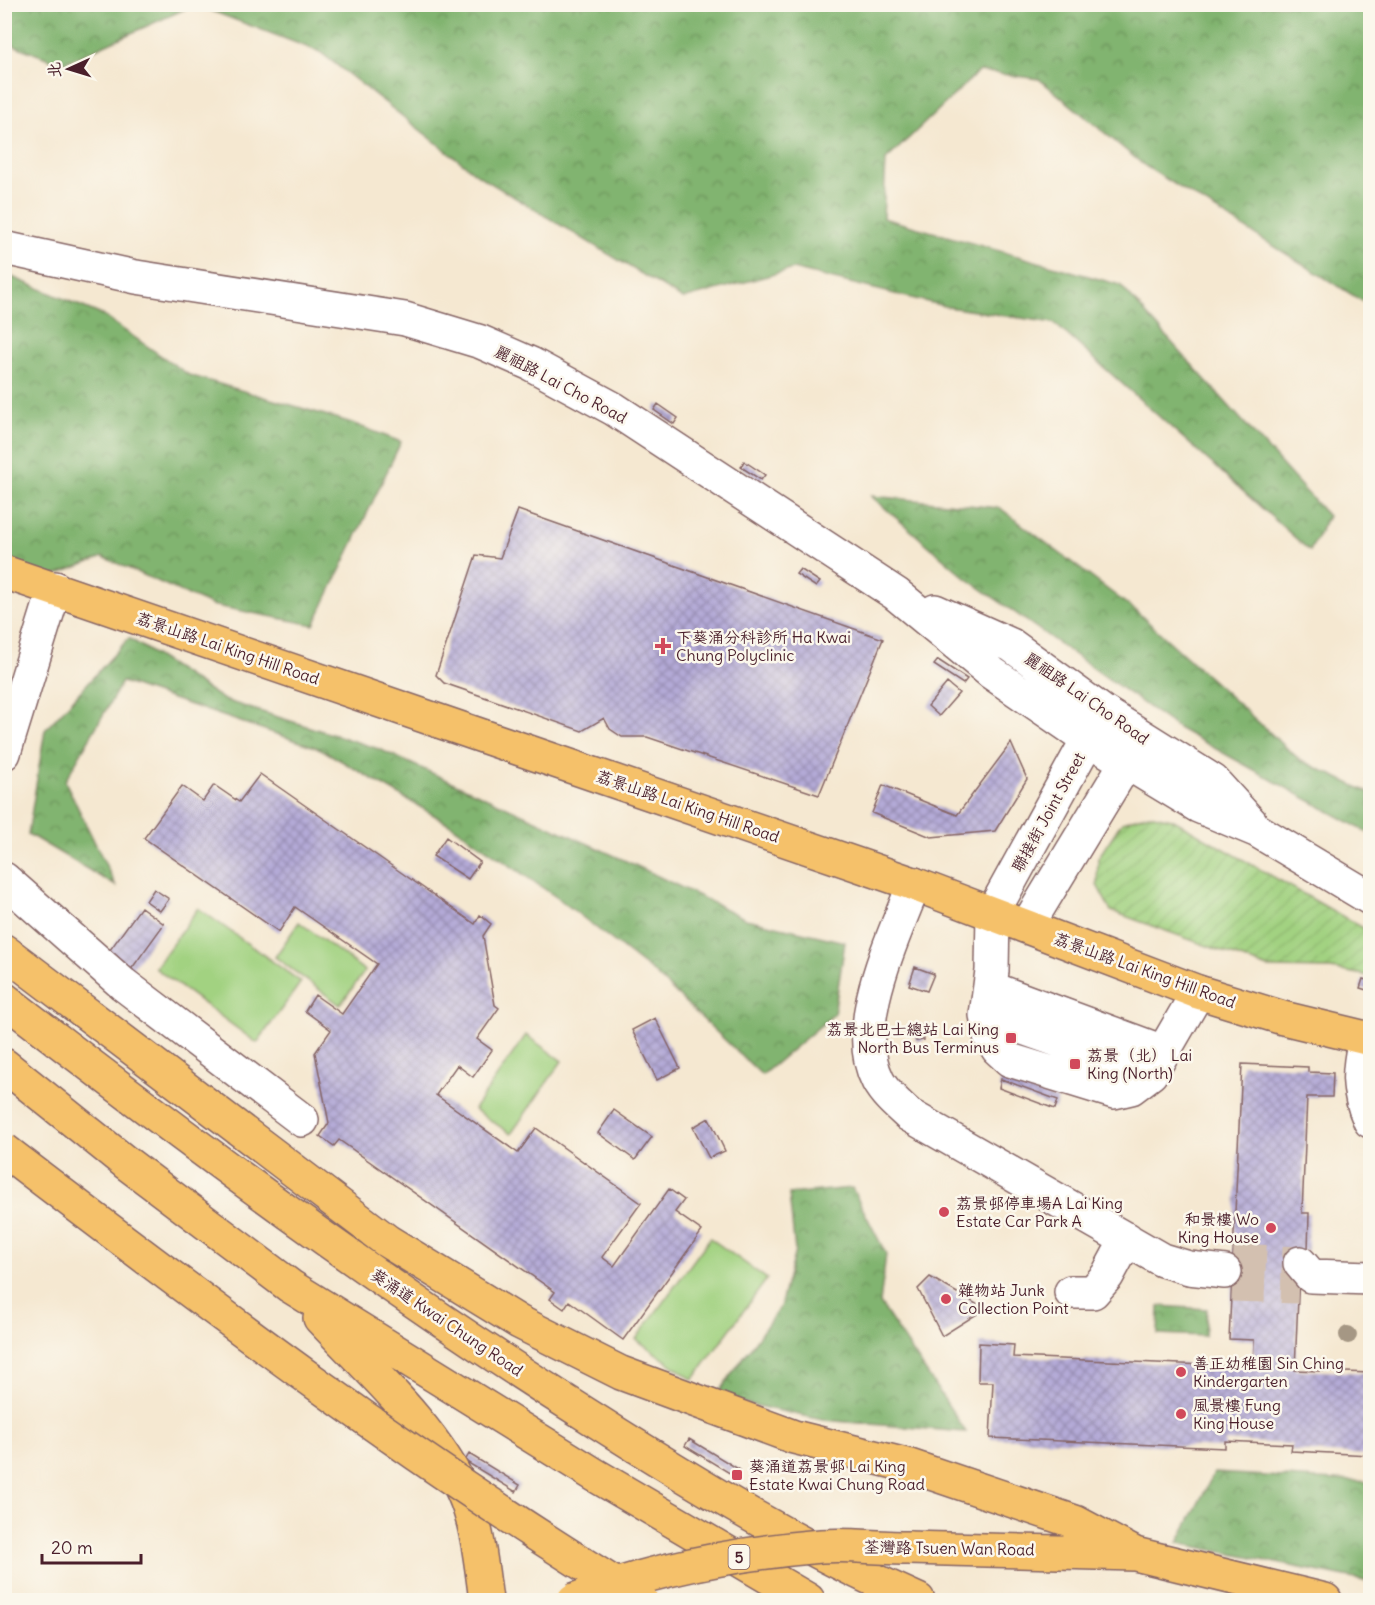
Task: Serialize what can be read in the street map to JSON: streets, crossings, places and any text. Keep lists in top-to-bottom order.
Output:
{
  "streets": {
    "main road": [
      "荔景山路 Lai King Hill Road",
      "葵涌道 Kwai Chung Road",
      "荃灣路 Tsuen Wan Road",
      "5"
    ],
    "street": ["麗祖路 Lai Cho Road", "聯接街 Joint Street"]
  },
  "crossings": [
    ["麗祖路 Lai Cho Road", "聯接街 Joint Street"],
    ["荔景山路 Lai King Hill Road", "聯接街 Joint Street"]
  ],
  "places": {
    "health": ["下葵涌分科診所 Ha Kwai Chung Polyclinic"],
    "transit": ["荔景北巴士總站 Lai King North Bus Terminus", "荔景（北） Lai King (North)", "葵涌道荔景邨 Lai King Estate Kwai Chung Road"],
    "other": [
      "荔景邨停車場A Lai King Estate Car Park A",
      "和景樓 Wo King House",
      "雜物站 Junk Collection Point",
      "善正幼稚園 Sin Ching Kindergarten",
      "風景樓 Fung King House"
    ]
  },
  "scale_bar": "20 m",
  "north": "left"
}
